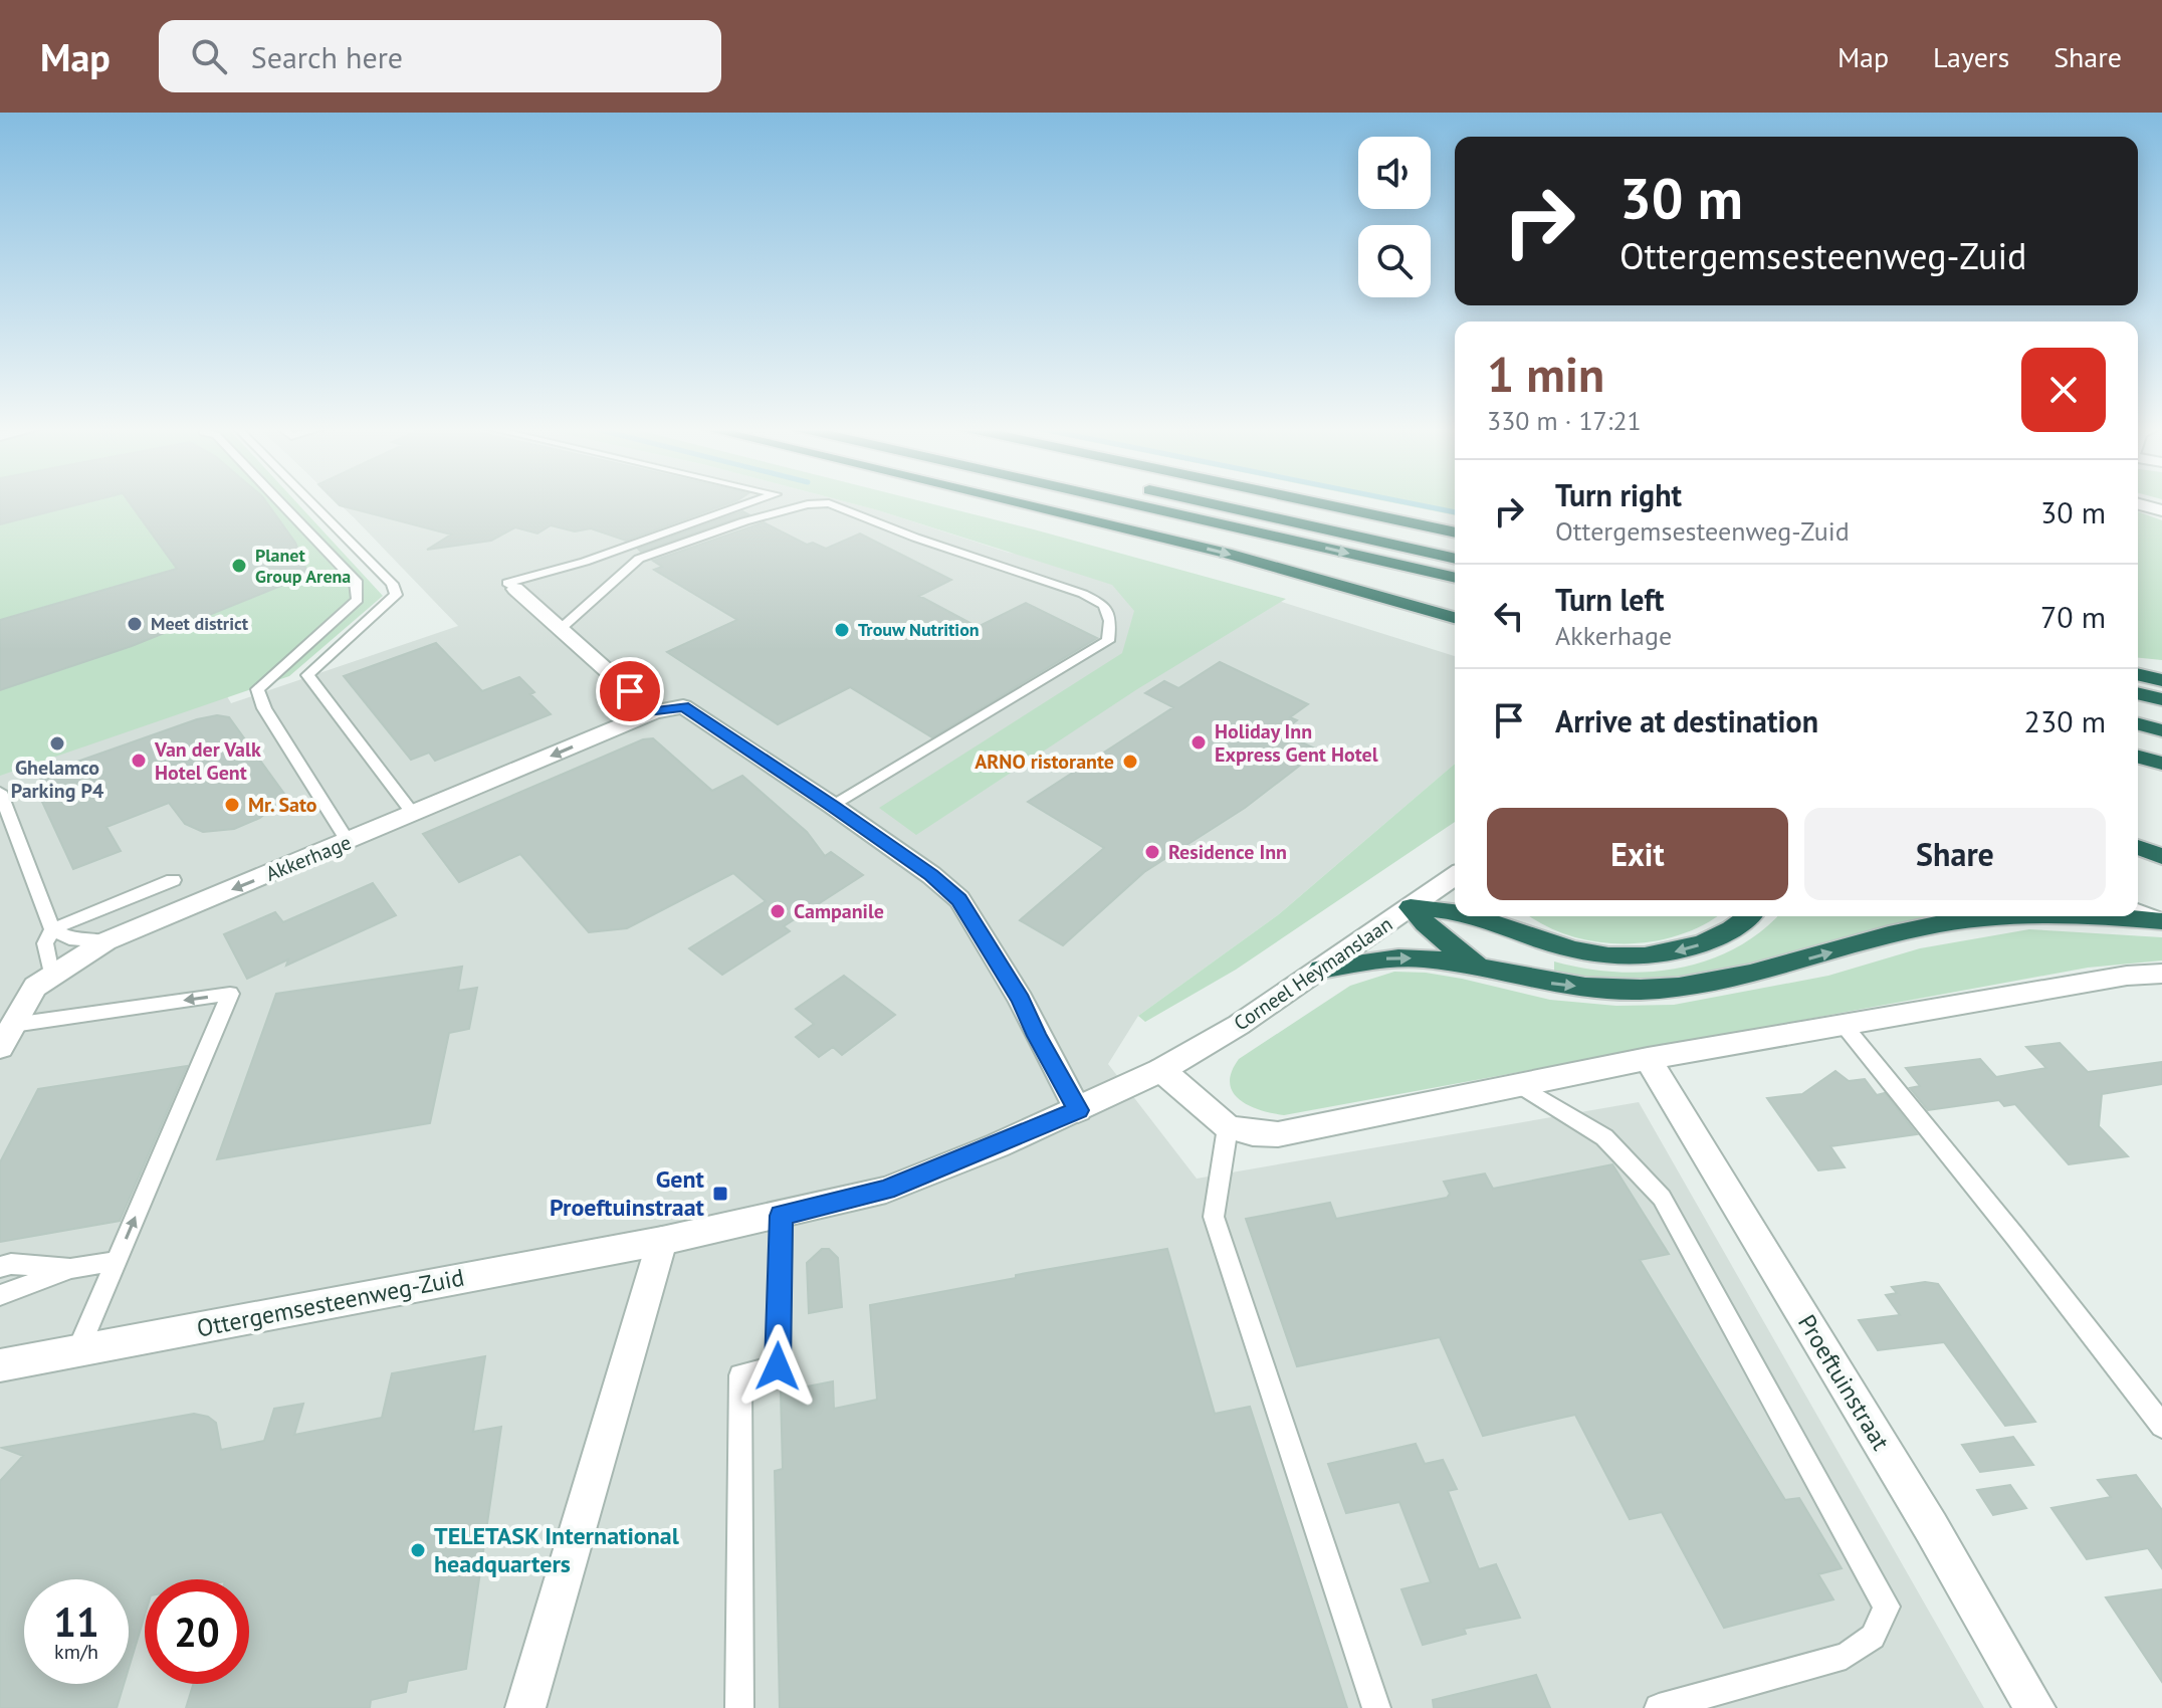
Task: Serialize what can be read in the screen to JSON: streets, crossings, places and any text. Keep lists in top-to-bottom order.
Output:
{
  "streets": {
    "street": [
      "Akkerhage",
      "Corneel Heymanslaan",
      "Ottergemsesteenweg-Zuid",
      "Proeftuinstraat"
    ]
  },
  "crossings": [
    ["Akkerhage", "Ottergemsesteenweg-Zuid"],
    ["Corneel Heymanslaan", "Ottergemsesteenweg-Zuid"]
  ],
  "one_way": ["Akkerhage"],
  "places": {
    "other": [
      "Planet Group Arena",
      "Meet district",
      "Trouw Nutrition",
      "Holiday Inn Express Gent Hotel",
      "Ghelamco Parking P4",
      "Van der Valk Hotel Gent",
      "ARNO ristorante",
      "Mr. Sato",
      "Residence Inn",
      "Campanile",
      "TELETASK International headquarters"
    ],
    "transit": ["Gent Proeftuinstraat"]
  },
  "page": {
    "header": "Map",
    "search": "Search here",
    "nav": ["Map", "Layers", "Share"],
    "turn": ["30 m", "Ottergemsesteenweg-Zuid"],
    "heading": ["1 min", "330 m · 17:21"],
    "list": [
      {
        "name": "Turn right",
        "note": "Ottergemsesteenweg-Zuid",
        "value": "30 m"
      },
      {
        "name": "Turn left",
        "note": "Akkerhage",
        "value": "70 m"
      },
      {
        "name": "Arrive at destination",
        "value": "230 m"
      }
    ],
    "buttons": ["Exit", "Share"],
    "speed": "11 km/h",
    "limit": "20"
  }
}
